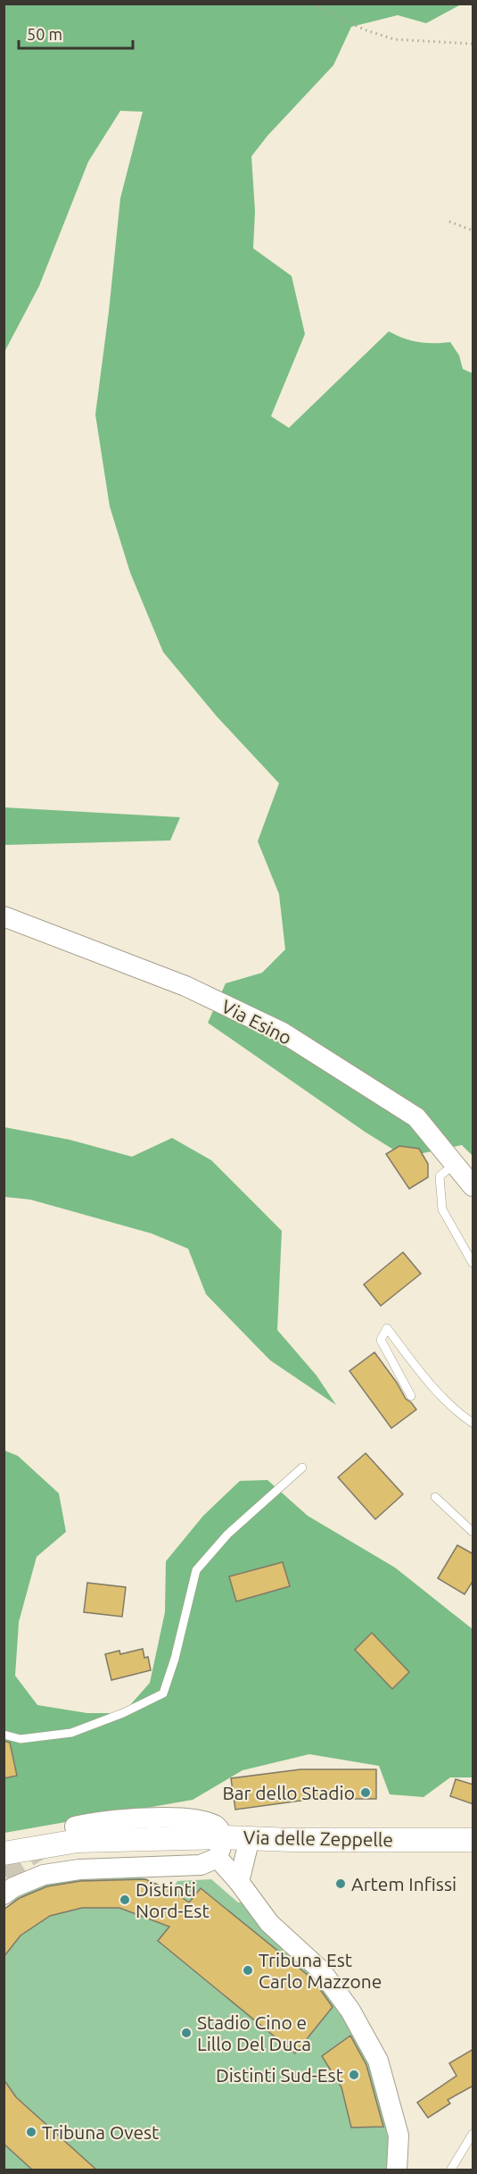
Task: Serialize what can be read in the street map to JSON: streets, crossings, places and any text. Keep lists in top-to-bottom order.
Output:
{
  "streets": {
    "main road": ["Via delle Zeppelle"],
    "street": ["Via Esino"]
  },
  "places": [
    "Bar dello Stadio",
    "Artem Infissi",
    "Distinti Nord-Est",
    "Tribuna Est Carlo Mazzone",
    "Stadio Cino e Lillo Del Duca",
    "Distinti Sud-Est",
    "Tribuna Ovest"
  ],
  "scale_bar": "50 m"
}
